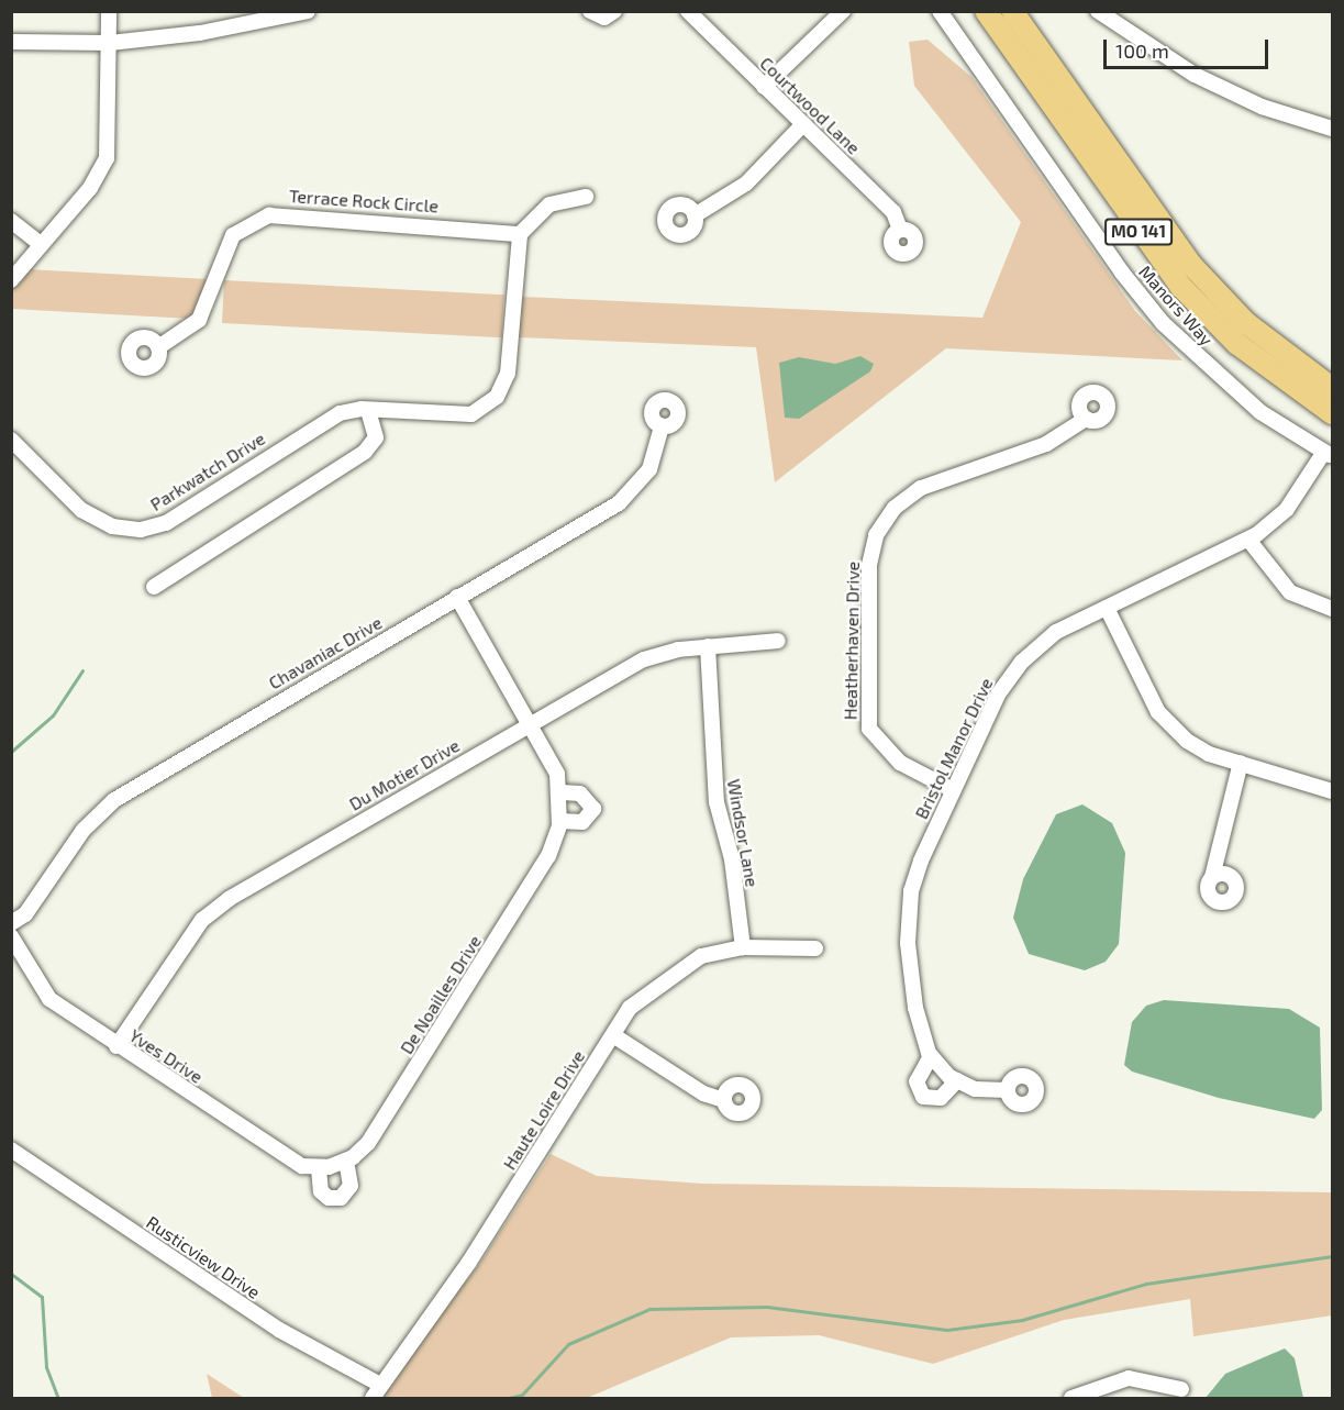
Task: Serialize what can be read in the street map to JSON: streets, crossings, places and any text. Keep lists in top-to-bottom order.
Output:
{
  "streets": {
    "highway": ["MO 141"],
    "street": [
      "Courtwood Lane",
      "Terrace Rock Circle",
      "Manors Way",
      "Parkwatch Drive",
      "Heatherhaven Drive",
      "Chavaniac Drive",
      "Bristol Manor Drive",
      "Du Motier Drive",
      "Windsor Lane",
      "De Noailles Drive",
      "Yves Drive",
      "Haute Loire Drive",
      "Rusticview Drive"
    ]
  },
  "crossings": [
    ["Terrace Rock Circle", "Parkwatch Drive"],
    ["Manors Way", "Bristol Manor Drive"],
    ["Heatherhaven Drive", "Bristol Manor Drive"],
    ["Chavaniac Drive", "De Noailles Drive"],
    ["Du Motier Drive", "Windsor Lane"],
    ["Du Motier Drive", "De Noailles Drive"],
    ["Du Motier Drive", "Yves Drive"],
    ["Windsor Lane", "Haute Loire Drive"],
    ["De Noailles Drive", "Yves Drive"],
    ["Haute Loire Drive", "Rusticview Drive"]
  ],
  "scale_bar": "100 m"
}
